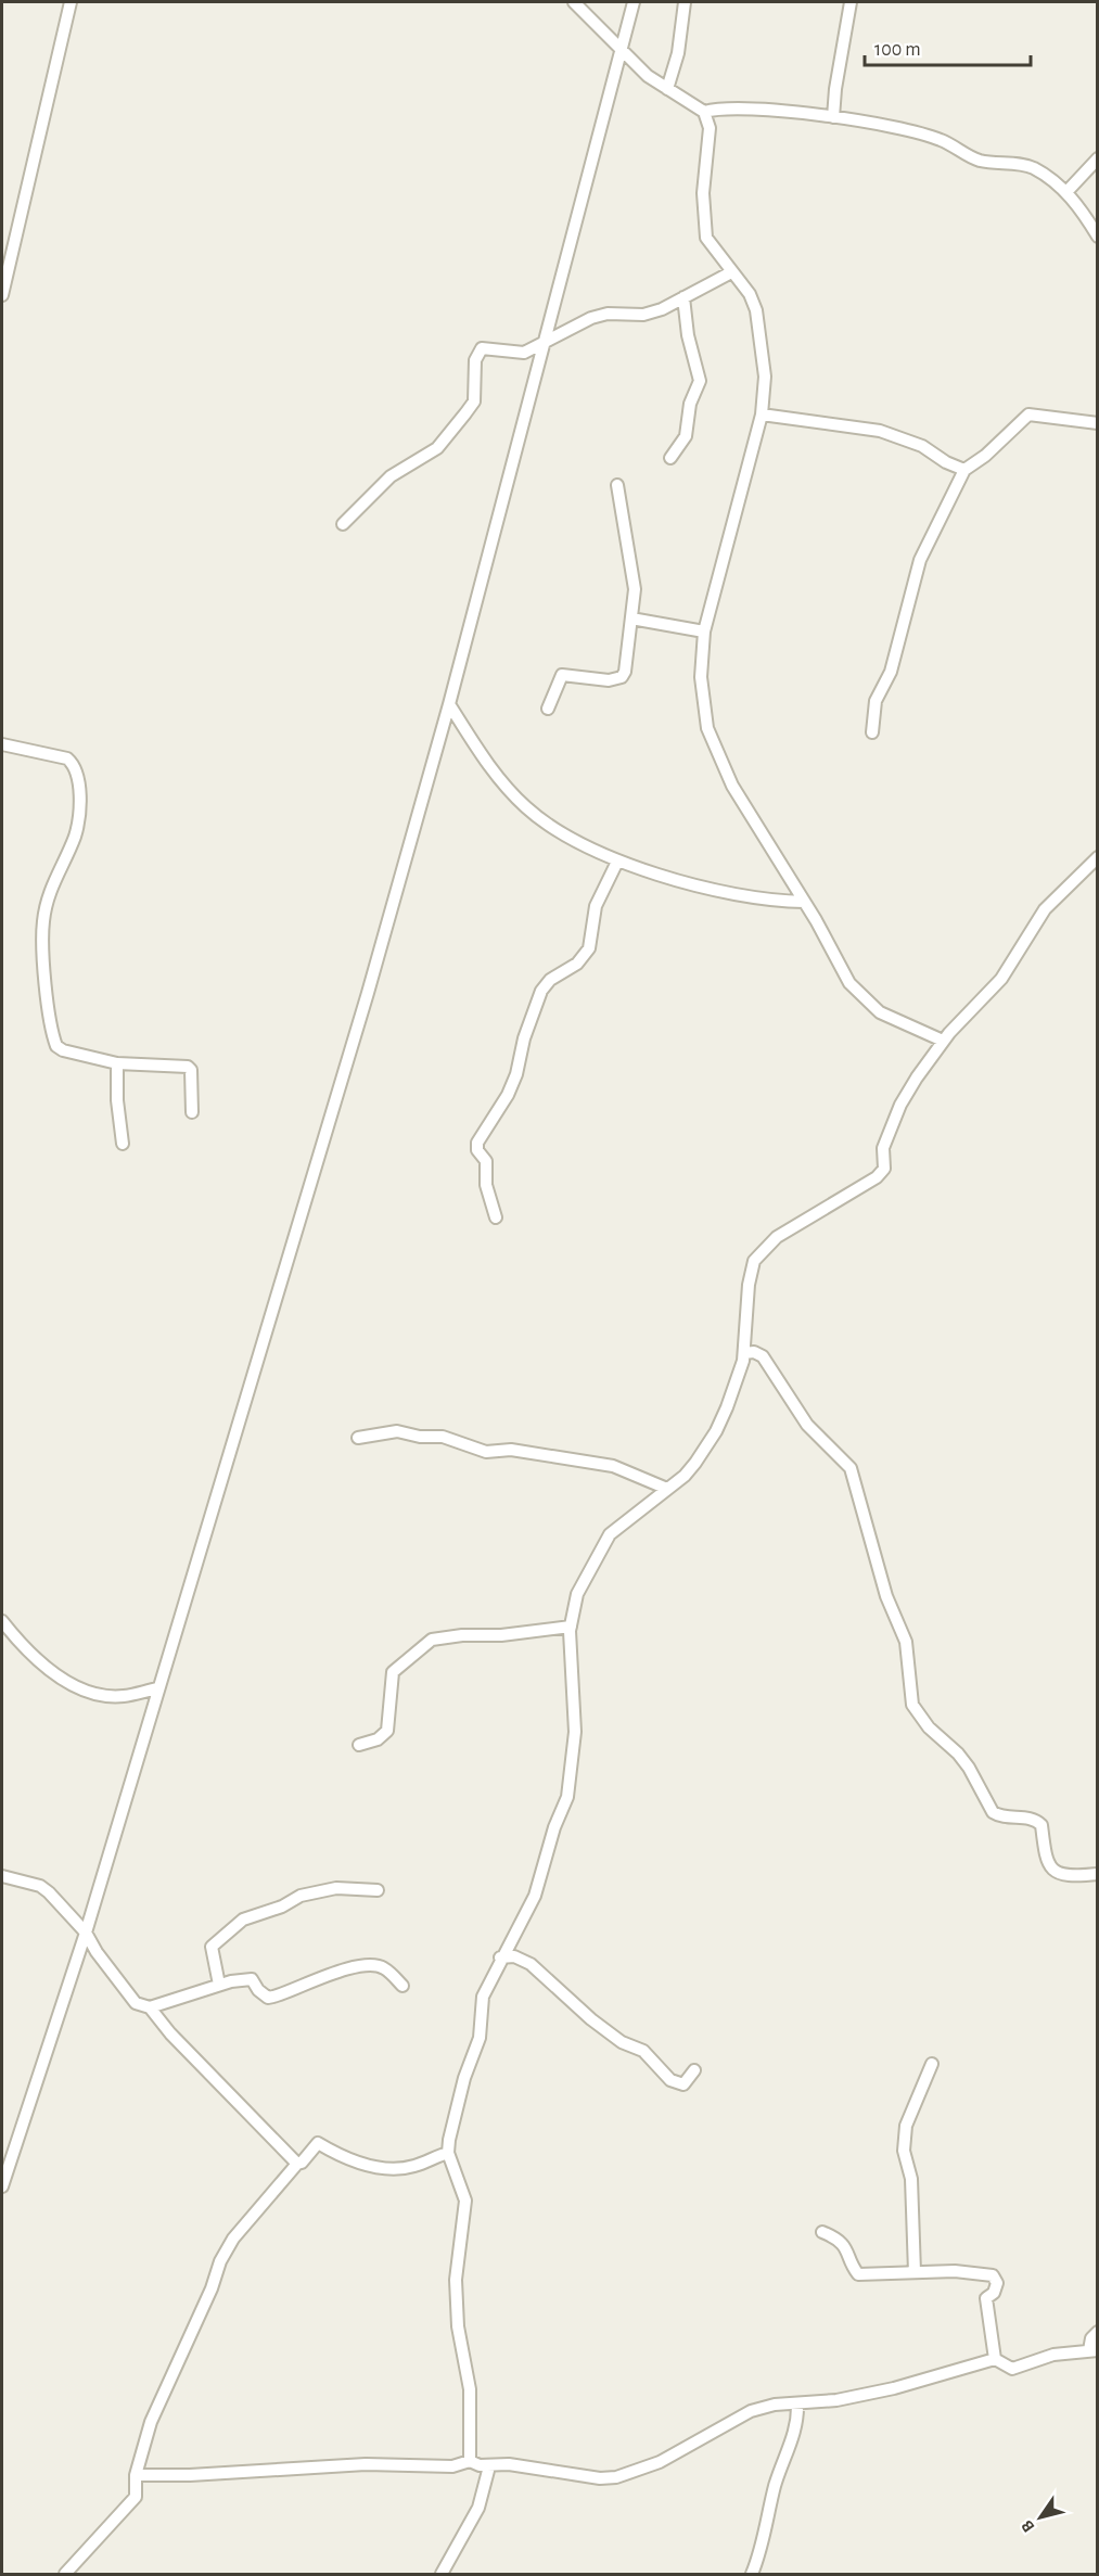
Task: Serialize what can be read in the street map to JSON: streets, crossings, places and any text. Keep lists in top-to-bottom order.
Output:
{
  "scale_bar": "100 m",
  "north": "bottom left"
}
